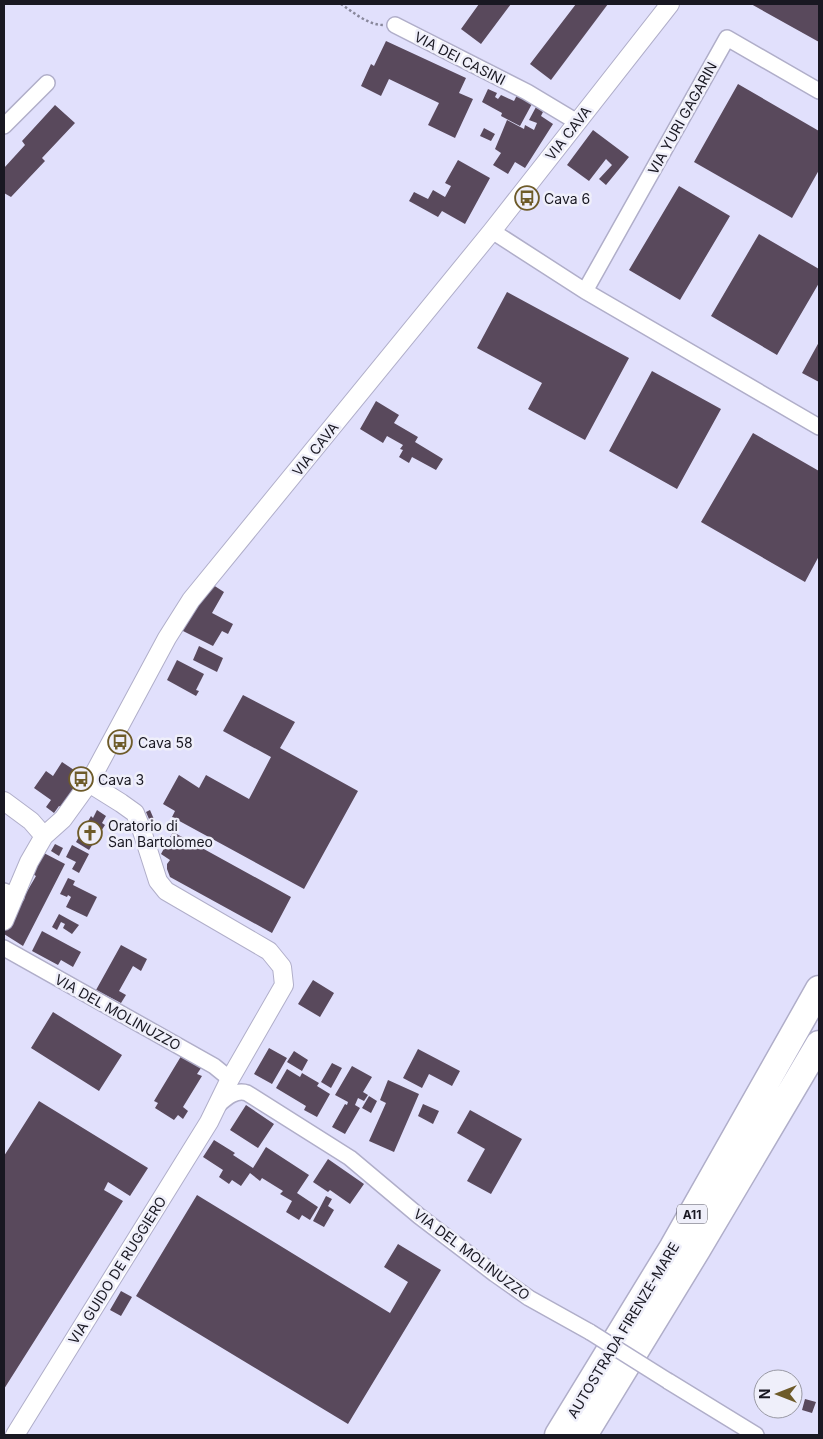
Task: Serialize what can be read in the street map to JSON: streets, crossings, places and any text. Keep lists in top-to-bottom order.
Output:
{
  "streets": {
    "highway": ["A11", "AUTOSTRADA FIRENZE-MARE"],
    "street": [
      "VIA DEI CASINI",
      "VIA YURI GAGARIN",
      "VIA CAVA",
      "VIA DEL MOLINUZZO",
      "VIA GUIDO DE RUGGIERO"
    ]
  },
  "crossings": [
    ["VIA DEI CASINI", "VIA CAVA"],
    ["VIA CAVA", "VIA GUIDO DE RUGGIERO"],
    ["VIA DEL MOLINUZZO", "VIA GUIDO DE RUGGIERO"]
  ],
  "places": {
    "bus stop": ["Cava 6", "Cava 58", "Cava 3"],
    "church": ["Oratorio di San Bartolomeo"]
  },
  "north": "left"
}
